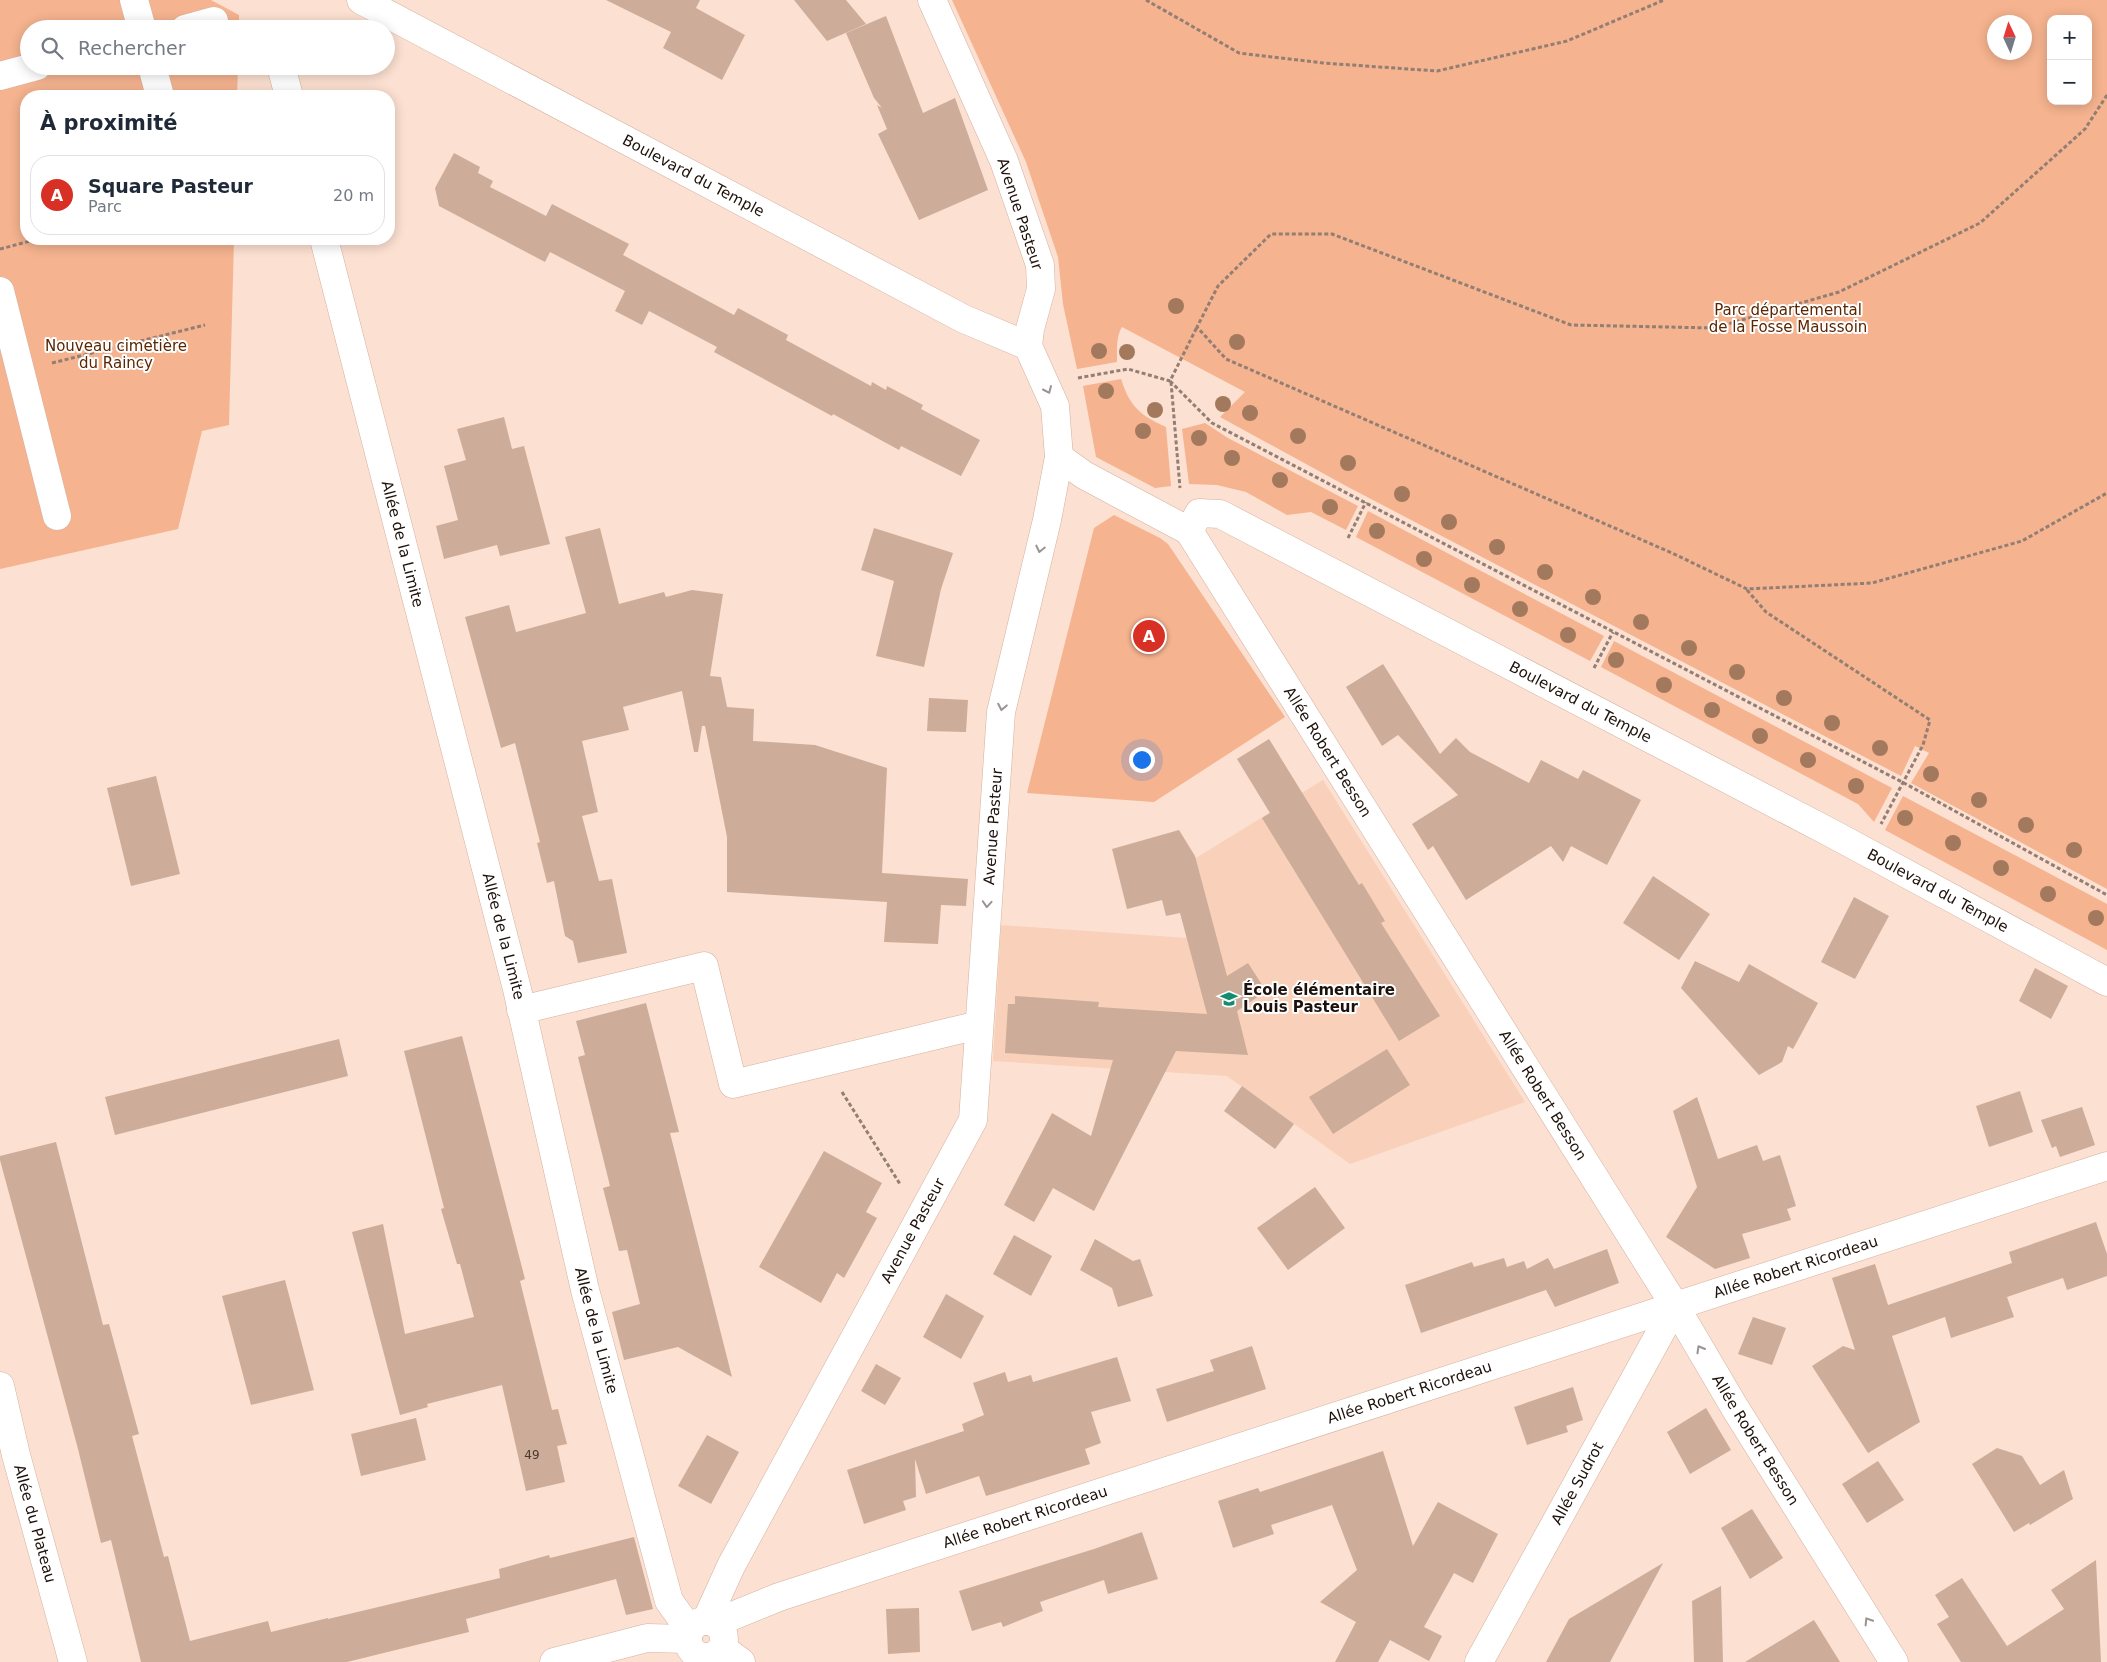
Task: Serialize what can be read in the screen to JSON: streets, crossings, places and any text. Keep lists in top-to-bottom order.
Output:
{
  "streets": {
    "street": [
      "Boulevard du Temple",
      "Avenue Pasteur",
      "Allée de la Limite",
      "Allée Robert Besson",
      "Allée Robert Ricordeau",
      "Allée Sudrot",
      "Allée du Plateau"
    ]
  },
  "crossings": [
    ["Boulevard du Temple", "Avenue Pasteur"],
    ["Boulevard du Temple", "Allée Robert Besson"],
    ["Avenue Pasteur", "Allée de la Limite"],
    ["Avenue Pasteur", "Allée Robert Ricordeau"],
    ["Allée de la Limite", "Allée Robert Ricordeau"],
    ["Allée Robert Besson", "Allée Robert Ricordeau"],
    ["Allée Robert Besson", "Allée Sudrot"],
    ["Allée Robert Ricordeau", "Allée Sudrot"]
  ],
  "one_way": ["Avenue Pasteur"],
  "parks": ["Parc départemental de la Fosse Maussoin", "Nouveau cimetière du Raincy"],
  "places": {
    "school or university": ["École élémentaire Louis Pasteur"]
  },
  "house_numbers": ["49"],
  "north": "top",
  "page": {
    "map_buttons": ["+", "−"],
    "search": "Rechercher",
    "heading": "À proximité",
    "list": [
      {
        "mark": "A",
        "name": "Square Pasteur",
        "note": "Parc",
        "value": "20 m"
      }
    ],
    "pins": "A"
  }
}
